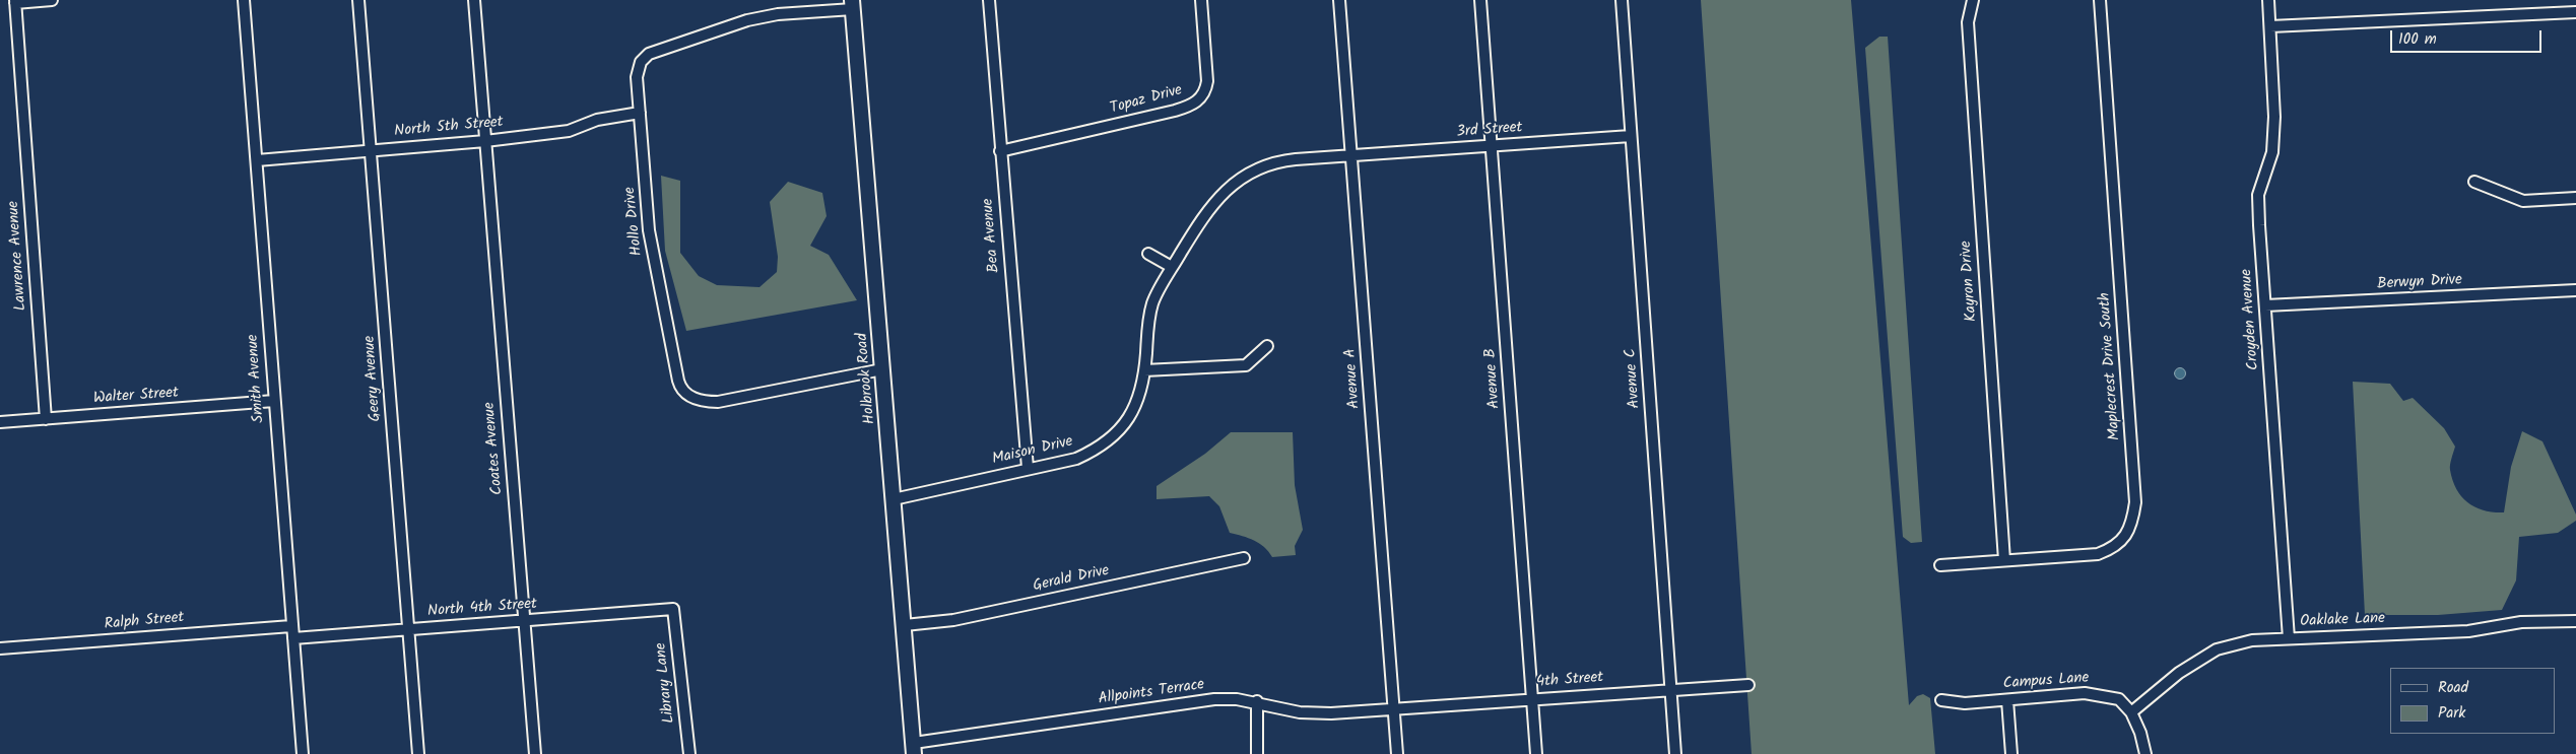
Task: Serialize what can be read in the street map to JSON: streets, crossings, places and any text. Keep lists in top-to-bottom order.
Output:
{
  "streets": {
    "street": [
      "Topaz Drive",
      "North 5th Street",
      "3rd Street",
      "Hollo Drive",
      "Bea Avenue",
      "Lawrence Avenue",
      "Kayron Drive",
      "Berwyn Drive",
      "Croyden Avenue",
      "Maplecrest Drive South",
      "Smith Avenue",
      "Geery Avenue",
      "Holbrook Road",
      "Avenue A",
      "Avenue B",
      "Avenue C",
      "Walter Street",
      "Coates Avenue",
      "Maison Drive",
      "Gerald Drive",
      "North 4th Street",
      "Oaklake Lane",
      "Ralph Street",
      "4th Street",
      "Campus Lane",
      "Library Lane",
      "Allpoints Terrace"
    ]
  },
  "crossings": [
    ["Topaz Drive", "Bea Avenue"],
    ["North 5th Street", "Hollo Drive"],
    ["North 5th Street", "Smith Avenue"],
    ["North 5th Street", "Geery Avenue"],
    ["North 5th Street", "Coates Avenue"],
    ["3rd Street", "Avenue A"],
    ["3rd Street", "Avenue B"],
    ["3rd Street", "Avenue C"],
    ["3rd Street", "Maison Drive"],
    ["Hollo Drive", "Holbrook Road"],
    ["Bea Avenue", "Maison Drive"],
    ["Lawrence Avenue", "Walter Street"],
    ["Kayron Drive", "Maplecrest Drive South"],
    ["Berwyn Drive", "Croyden Avenue"],
    ["Croyden Avenue", "Oaklake Lane"],
    ["Smith Avenue", "Walter Street"],
    ["Smith Avenue", "North 4th Street"],
    ["Smith Avenue", "Ralph Street"],
    ["Geery Avenue", "North 4th Street"],
    ["Holbrook Road", "Maison Drive"],
    ["Holbrook Road", "Gerald Drive"],
    ["Holbrook Road", "Allpoints Terrace"],
    ["Avenue A", "Maison Drive"],
    ["Avenue A", "4th Street"],
    ["Avenue A", "Allpoints Terrace"],
    ["Avenue B", "4th Street"],
    ["Avenue C", "4th Street"],
    ["Coates Avenue", "North 4th Street"],
    ["North 4th Street", "Library Lane"],
    ["Oaklake Lane", "Campus Lane"],
    ["4th Street", "Allpoints Terrace"]
  ],
  "legend": ["Road", "Park"],
  "scale_bar": "100 m"
}
